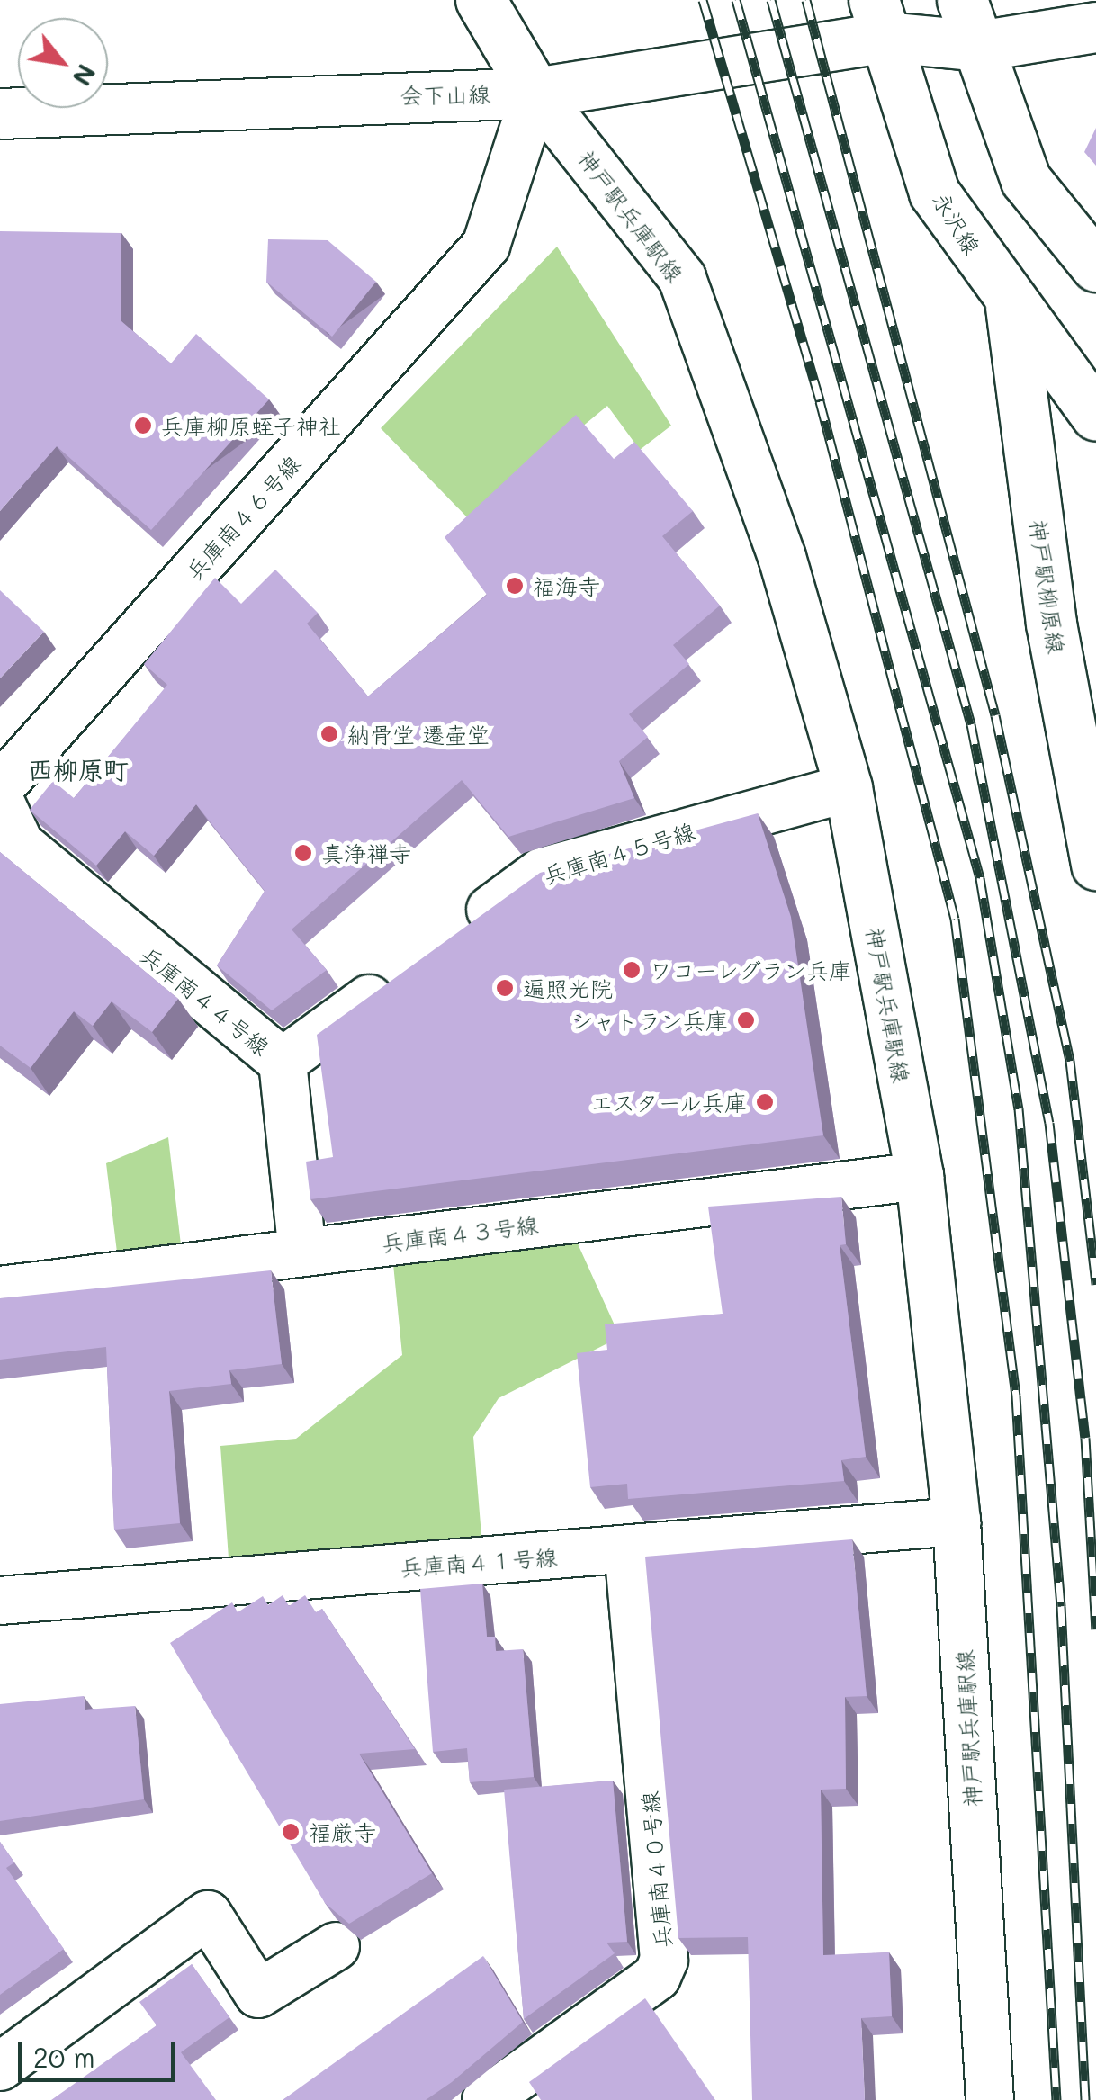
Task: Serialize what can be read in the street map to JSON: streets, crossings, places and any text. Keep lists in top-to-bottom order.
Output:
{
  "streets": {
    "street": [
      "会下山線",
      "神戸駅兵庫駅線",
      "永沢線",
      "兵庫南４６号線",
      "神戸駅柳原線",
      "兵庫南４５号線",
      "兵庫南４４号線",
      "兵庫南４３号線",
      "兵庫南４１号線",
      "兵庫南４０号線"
    ]
  },
  "crossings": [
    ["会下山線", "神戸駅兵庫駅線"],
    ["会下山線", "永沢線"],
    ["会下山線", "兵庫南４６号線"],
    ["神戸駅兵庫駅線", "兵庫南４６号線"],
    ["神戸駅兵庫駅線", "兵庫南４５号線"],
    ["神戸駅兵庫駅線", "兵庫南４３号線"],
    ["神戸駅兵庫駅線", "兵庫南４１号線"],
    ["永沢線", "神戸駅柳原線"],
    ["兵庫南４４号線", "兵庫南４３号線"],
    ["兵庫南４１号線", "兵庫南４０号線"]
  ],
  "districts": ["西柳原町"],
  "places": [
    "兵庫柳原蛭子神社",
    "福海寺",
    "納骨堂 遷壷堂",
    "真浄禅寺",
    "ワコーレグラン兵庫",
    "遍照光院",
    "シャトラン兵庫",
    "エスタール兵庫",
    "福厳寺"
  ],
  "scale_bar": "20 m",
  "north": "bottom right"
}
